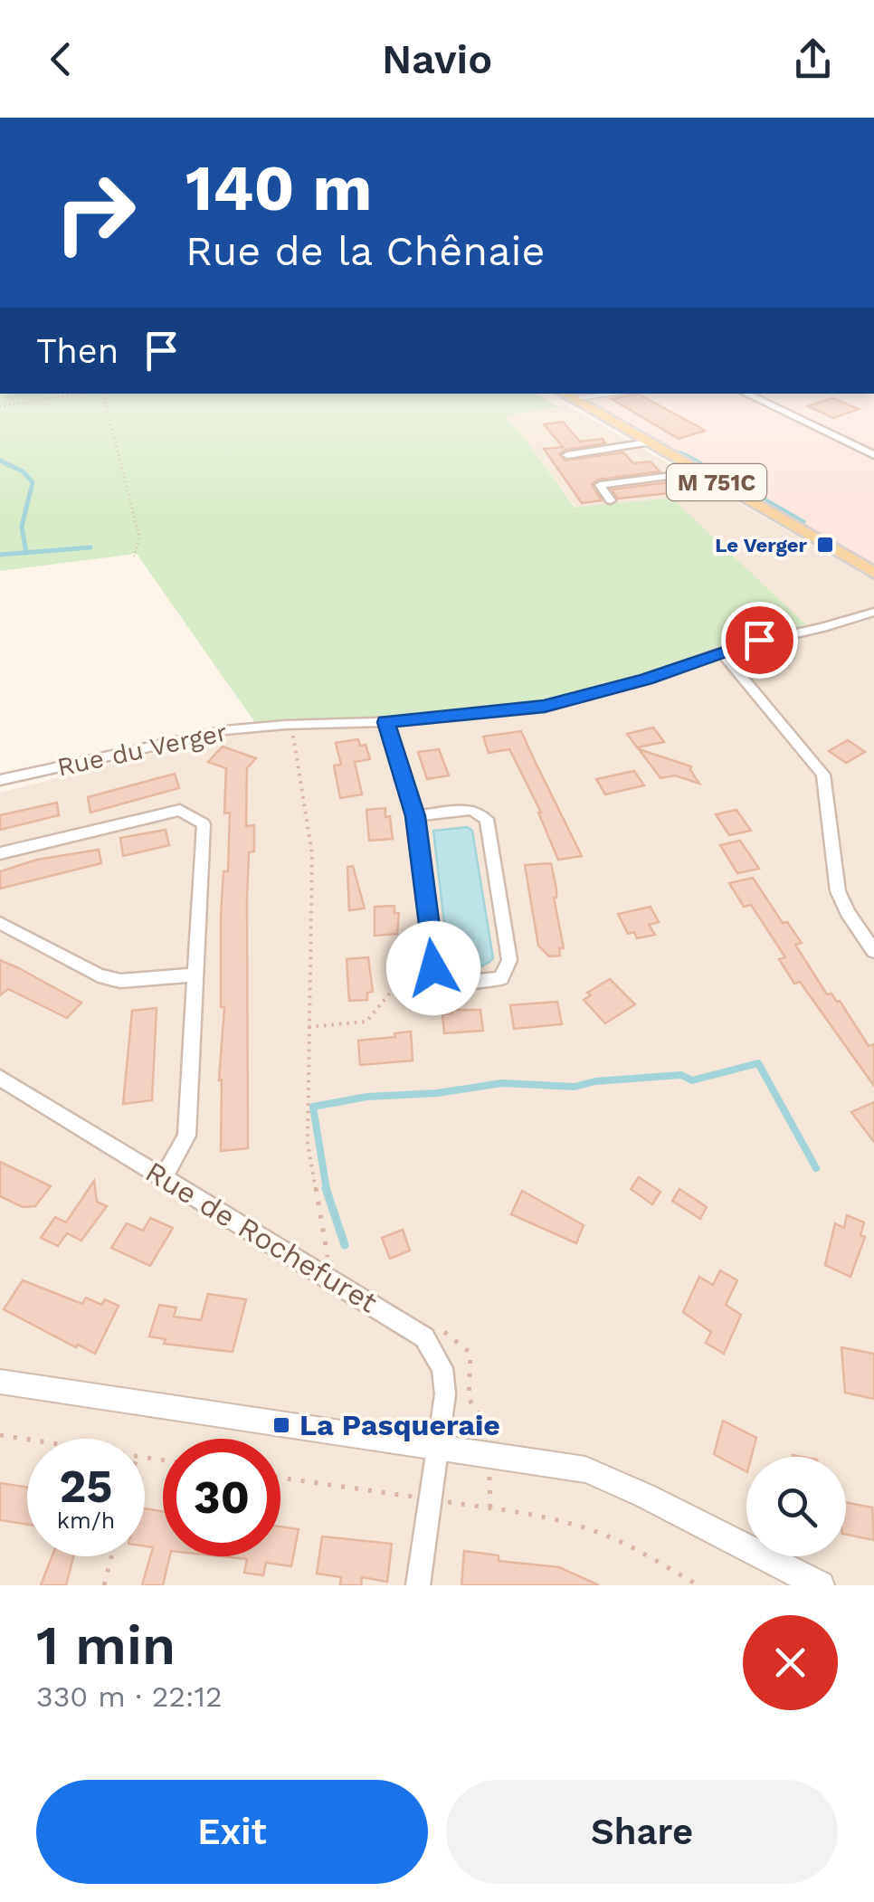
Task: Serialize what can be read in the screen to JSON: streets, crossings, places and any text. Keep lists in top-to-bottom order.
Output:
{
  "streets": {
    "main road": ["M 751C"],
    "street": ["Rue du Verger", "Rue de Rochefuret"]
  },
  "places": {
    "transit": ["Le Verger", "La Pasqueraie"]
  },
  "page": {
    "header": "Navio",
    "turn": ["140 m", "Rue de la Chênaie"],
    "then": "Then",
    "speed": "25 km/h",
    "limit": "30",
    "heading": ["1 min", "330 m · 22:12"],
    "buttons": ["Exit", "Share"]
  }
}
